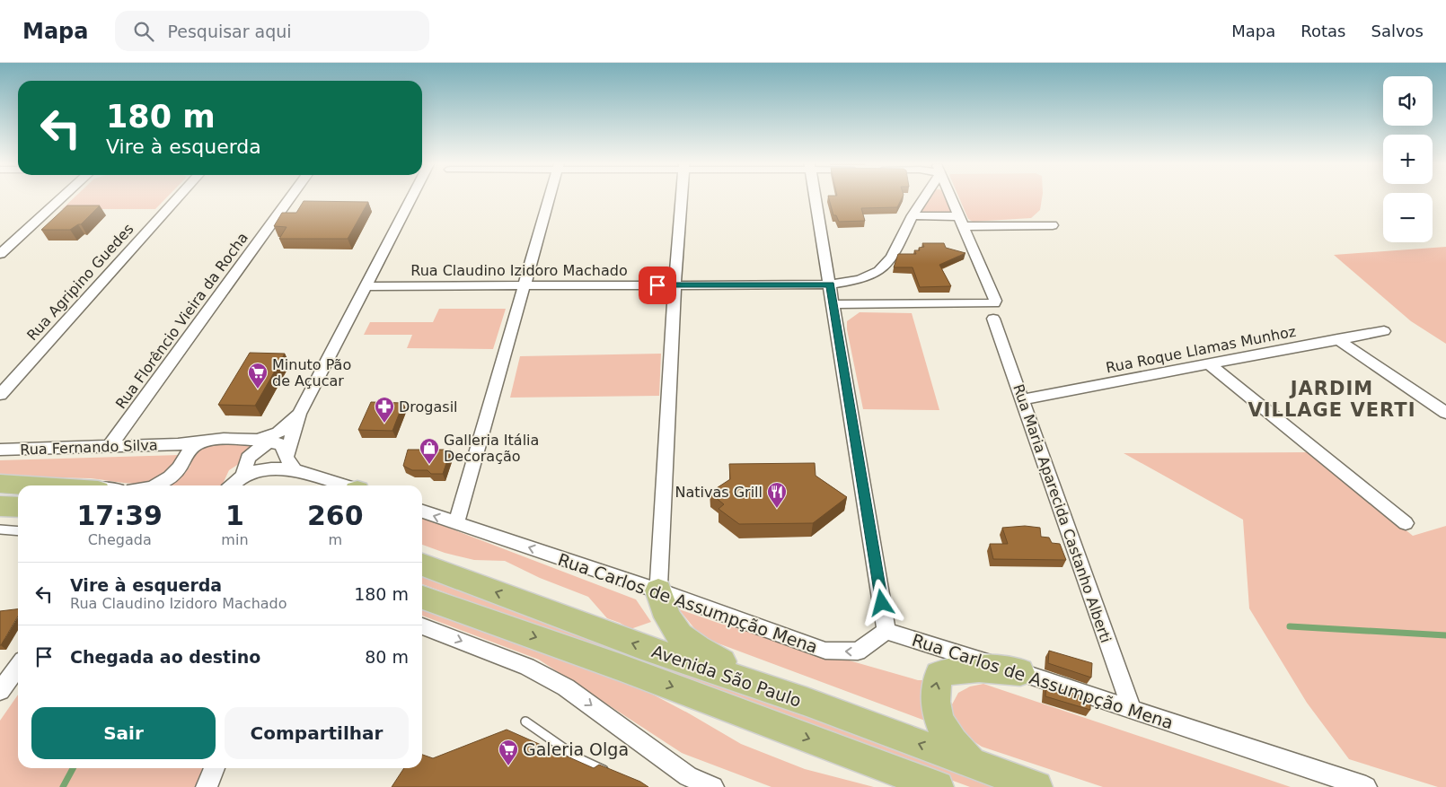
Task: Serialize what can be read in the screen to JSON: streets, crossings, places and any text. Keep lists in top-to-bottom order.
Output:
{
  "streets": {
    "main road": ["Avenida São Paulo"],
    "street": [
      "Rua Claudino Izidoro Machado",
      "Rua Agripino Guedes",
      "Rua Florêncio Vieira da Rocha",
      "Rua Roque Llamas Munhoz",
      "Rua Fernando Silva",
      "Rua Maria Aparecida Castanho Alberti",
      "Rua Carlos de Assumpção Mena"
    ]
  },
  "crossings": [
    ["Rua Florêncio Vieira da Rocha", "Rua Fernando Silva"],
    ["Rua Roque Llamas Munhoz", "Rua Maria Aparecida Castanho Alberti"],
    ["Rua Maria Aparecida Castanho Alberti", "Rua Carlos de Assumpção Mena"]
  ],
  "districts": ["JARDIM VILLAGE VERTI"],
  "places": {
    "supermarket": ["Minuto Pão de Açucar", "Galeria Olga"],
    "pharmacy": ["Drogasil"],
    "shop": ["Galleria Itália Decoração"],
    "restaurant": ["Nativas Grill"]
  },
  "page": {
    "header": "Mapa",
    "search": "Pesquisar aqui",
    "nav": ["Mapa", "Rotas", "Salvos"],
    "map_buttons": ["+", "−"],
    "turn": ["180 m", "Vire à esquerda"],
    "eta": [
      "17:39",
      "Chegada",
      "1",
      "min",
      "260",
      "m"
    ],
    "list": [
      {
        "name": "Vire à esquerda",
        "note": "Rua Claudino Izidoro Machado",
        "value": "180 m"
      },
      {
        "name": "Chegada ao destino",
        "value": "80 m"
      }
    ],
    "buttons": ["Sair", "Compartilhar"]
  }
}
